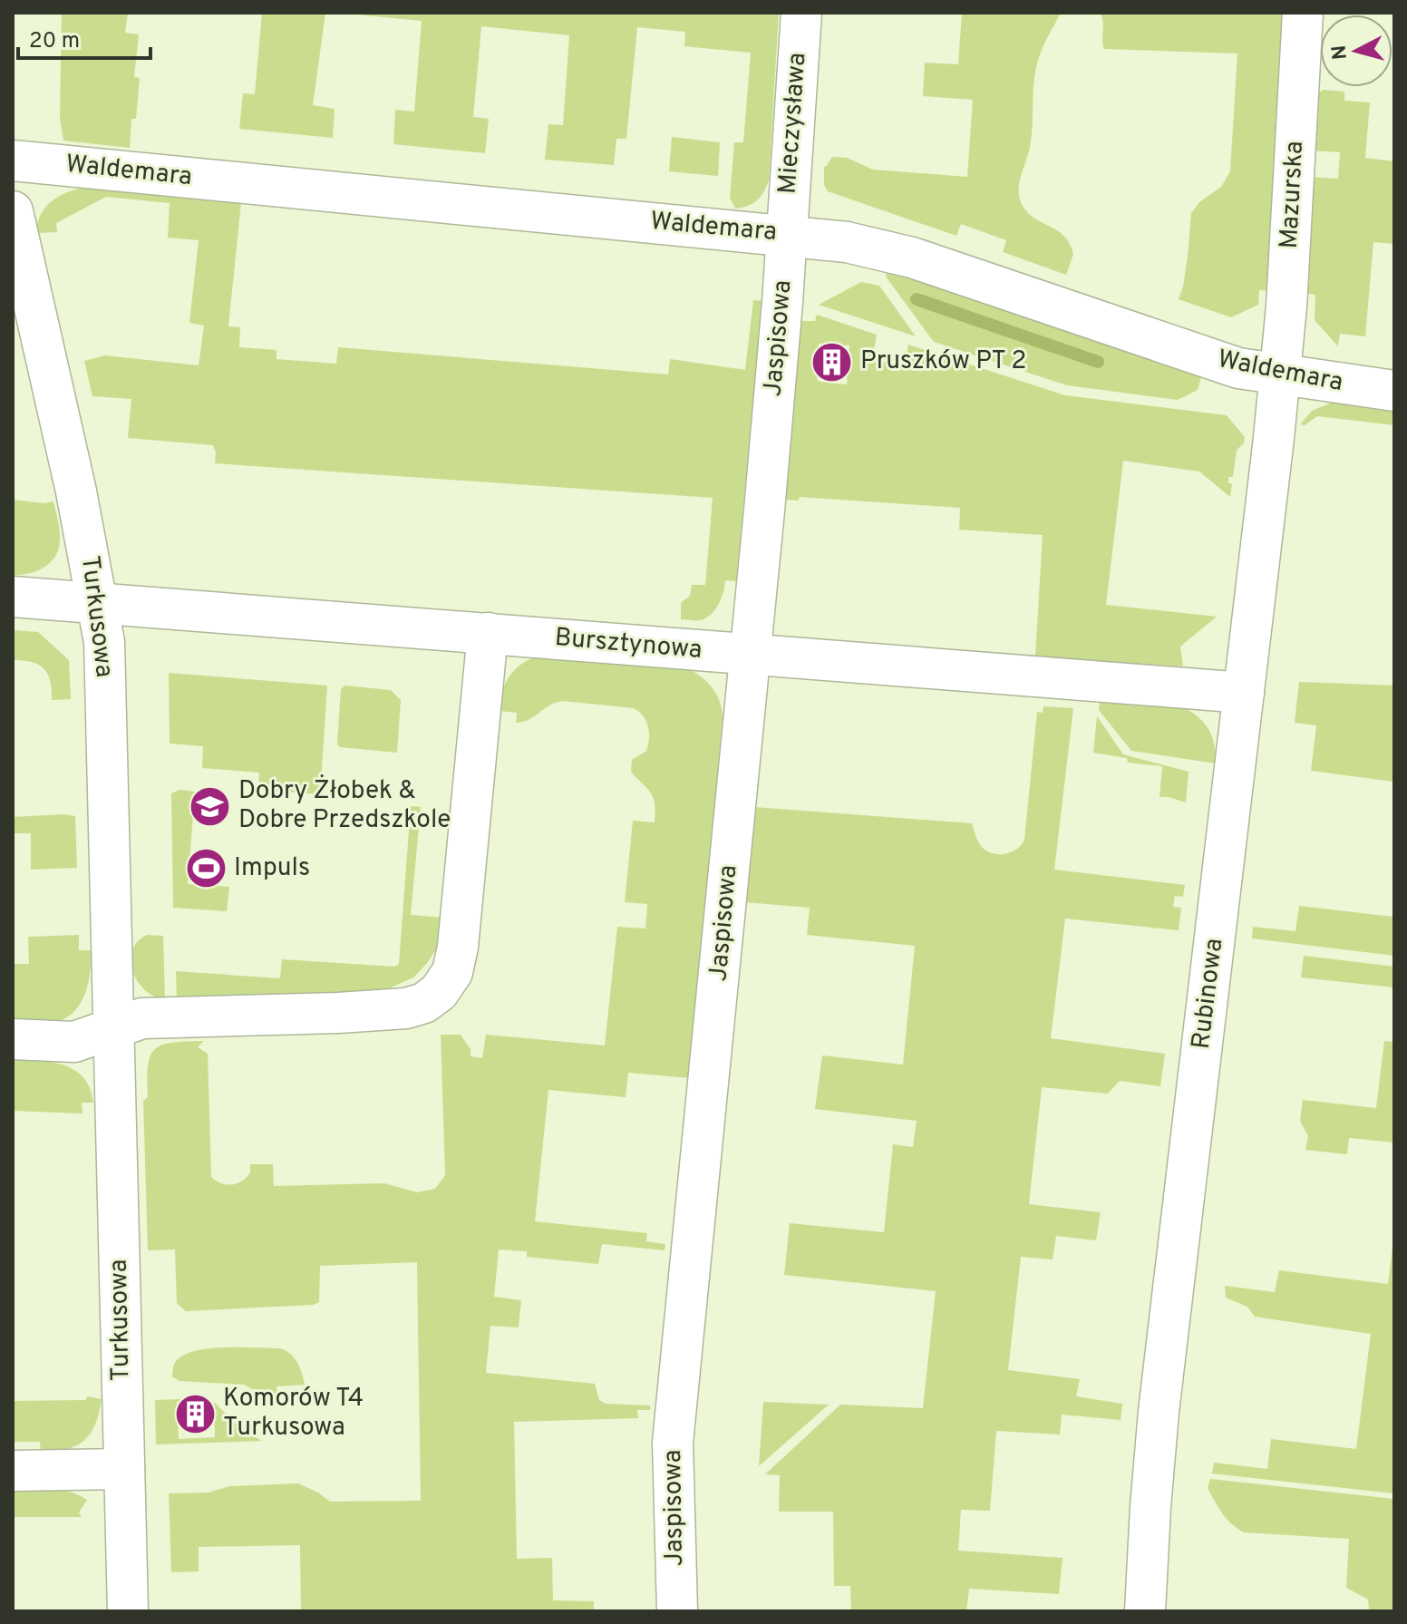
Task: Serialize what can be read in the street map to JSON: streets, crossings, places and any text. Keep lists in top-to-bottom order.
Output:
{
  "streets": {
    "street": [
      "Mieczysława",
      "Waldemara",
      "Mazurska",
      "Jaspisowa",
      "Turkusowa",
      "Bursztynowa",
      "Rubinowa"
    ]
  },
  "crossings": [
    ["Mieczysława", "Waldemara"],
    ["Mieczysława", "Jaspisowa"],
    ["Waldemara", "Mazurska"],
    ["Waldemara", "Jaspisowa"],
    ["Waldemara", "Rubinowa"],
    ["Mazurska", "Rubinowa"],
    ["Jaspisowa", "Bursztynowa"],
    ["Turkusowa", "Bursztynowa"],
    ["Bursztynowa", "Rubinowa"]
  ],
  "places": {
    "building": ["Pruszków PT 2", "Komorów T4 Turkusowa"],
    "school or university": ["Dobry Żłobek & Dobre Przedszkole"],
    "sports": ["Impuls"]
  },
  "scale_bar": "20 m",
  "north": "left"
}
